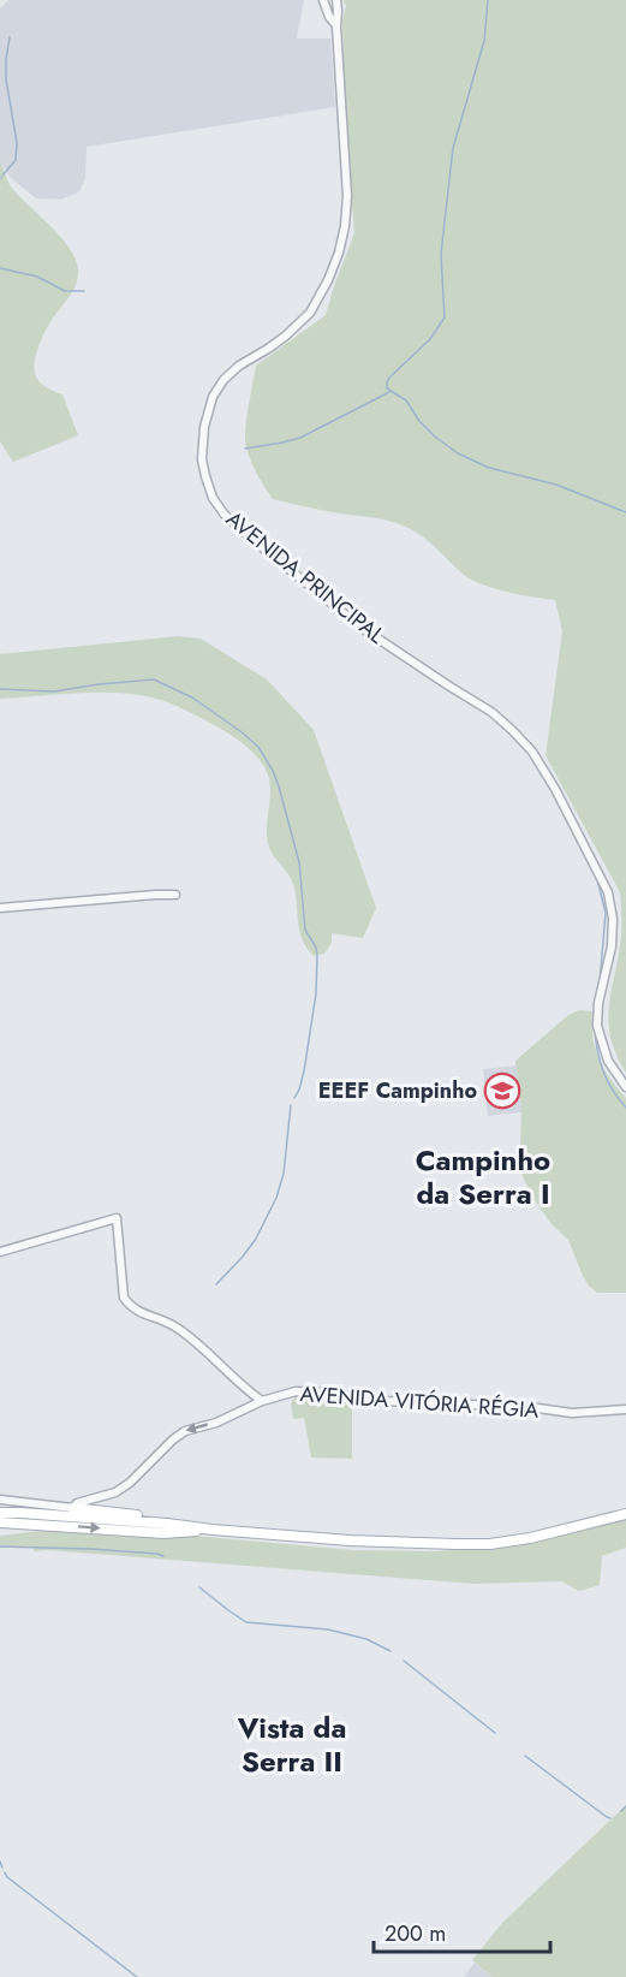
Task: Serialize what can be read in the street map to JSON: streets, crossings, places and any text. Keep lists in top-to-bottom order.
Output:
{
  "streets": {
    "street": ["AVENIDA PRINCIPAL", "AVENIDA VITÓRIA RÉGIA"]
  },
  "one_way": ["AVENIDA VITÓRIA RÉGIA"],
  "districts": ["Campinho da Serra I", "Vista da Serra II"],
  "places": {
    "school or university": ["EEEF Campinho"]
  },
  "scale_bar": "200 m"
}
